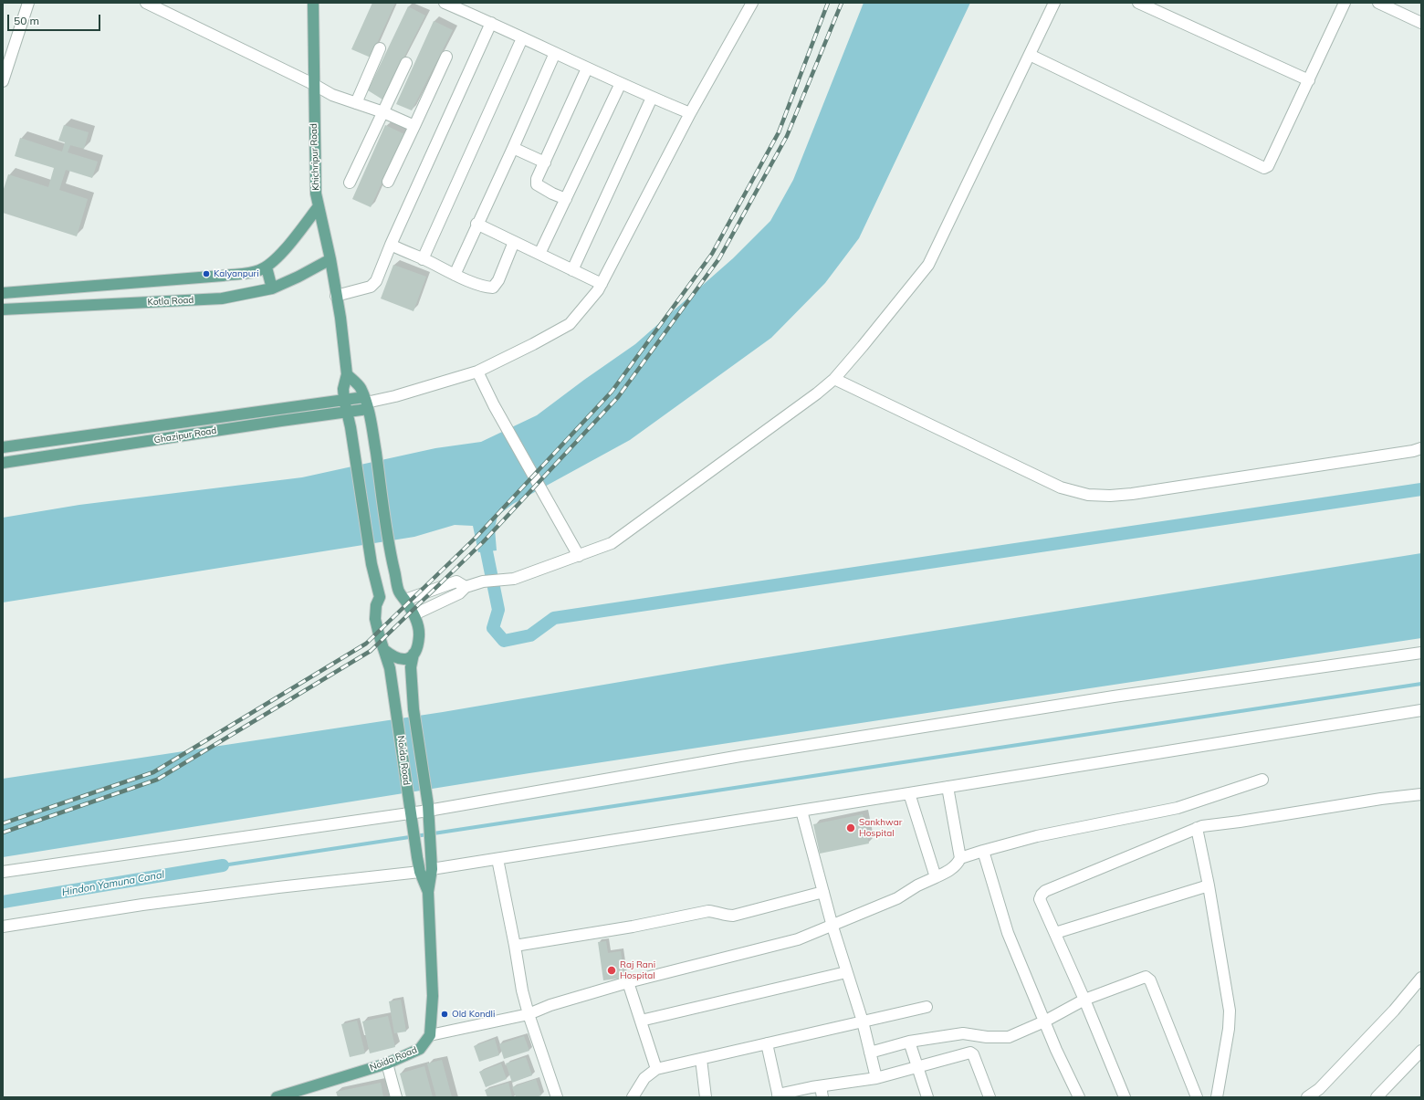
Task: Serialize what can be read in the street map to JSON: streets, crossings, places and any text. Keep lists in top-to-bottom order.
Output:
{
  "streets": {
    "main road": [
      "Khichripur Road",
      "Kotla Road",
      "Ghazipur Road",
      "Noida Road"
    ]
  },
  "crossings": [
    ["Khichripur Road", "Kotla Road"],
    ["Khichripur Road", "Ghazipur Road"],
    ["Khichripur Road", "Noida Road"]
  ],
  "water": ["Hindon Yamuna Canal"],
  "places": [
    "Kalyanpuri",
    "Sankhwar Hospital",
    "Raj Rani Hospital",
    "Old Kondli"
  ],
  "scale_bar": "50 m"
}
